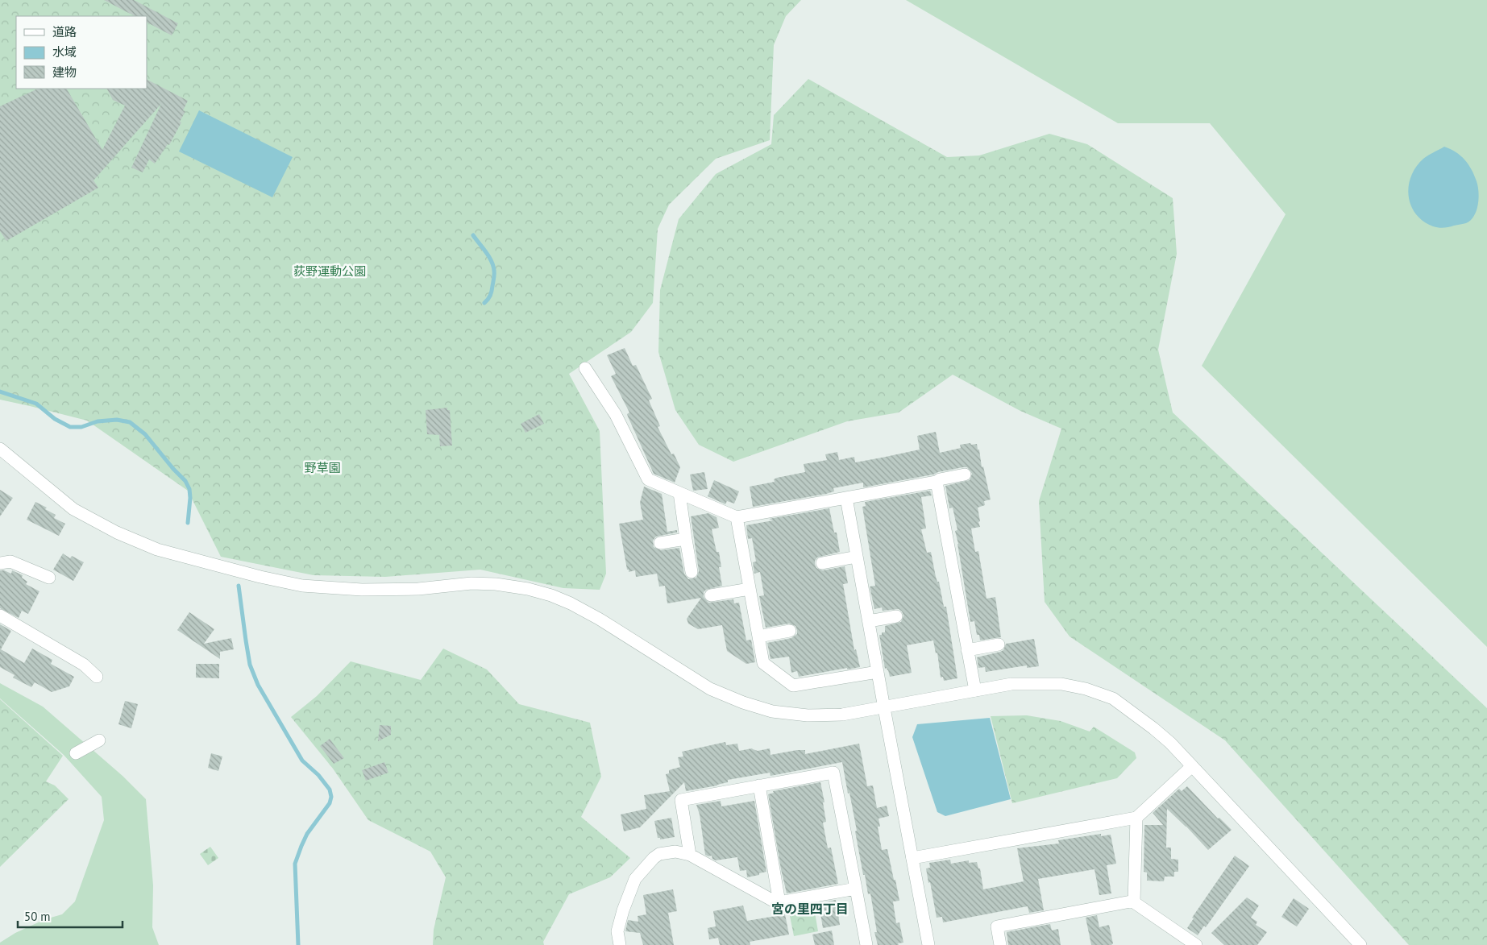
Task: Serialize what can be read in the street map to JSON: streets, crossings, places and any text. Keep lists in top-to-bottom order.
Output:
{
  "districts": ["宮の里四丁目"],
  "parks": ["荻野運動公園", "野草園"],
  "legend": ["道路", "水域", "建物"],
  "scale_bar": "50 m"
}
